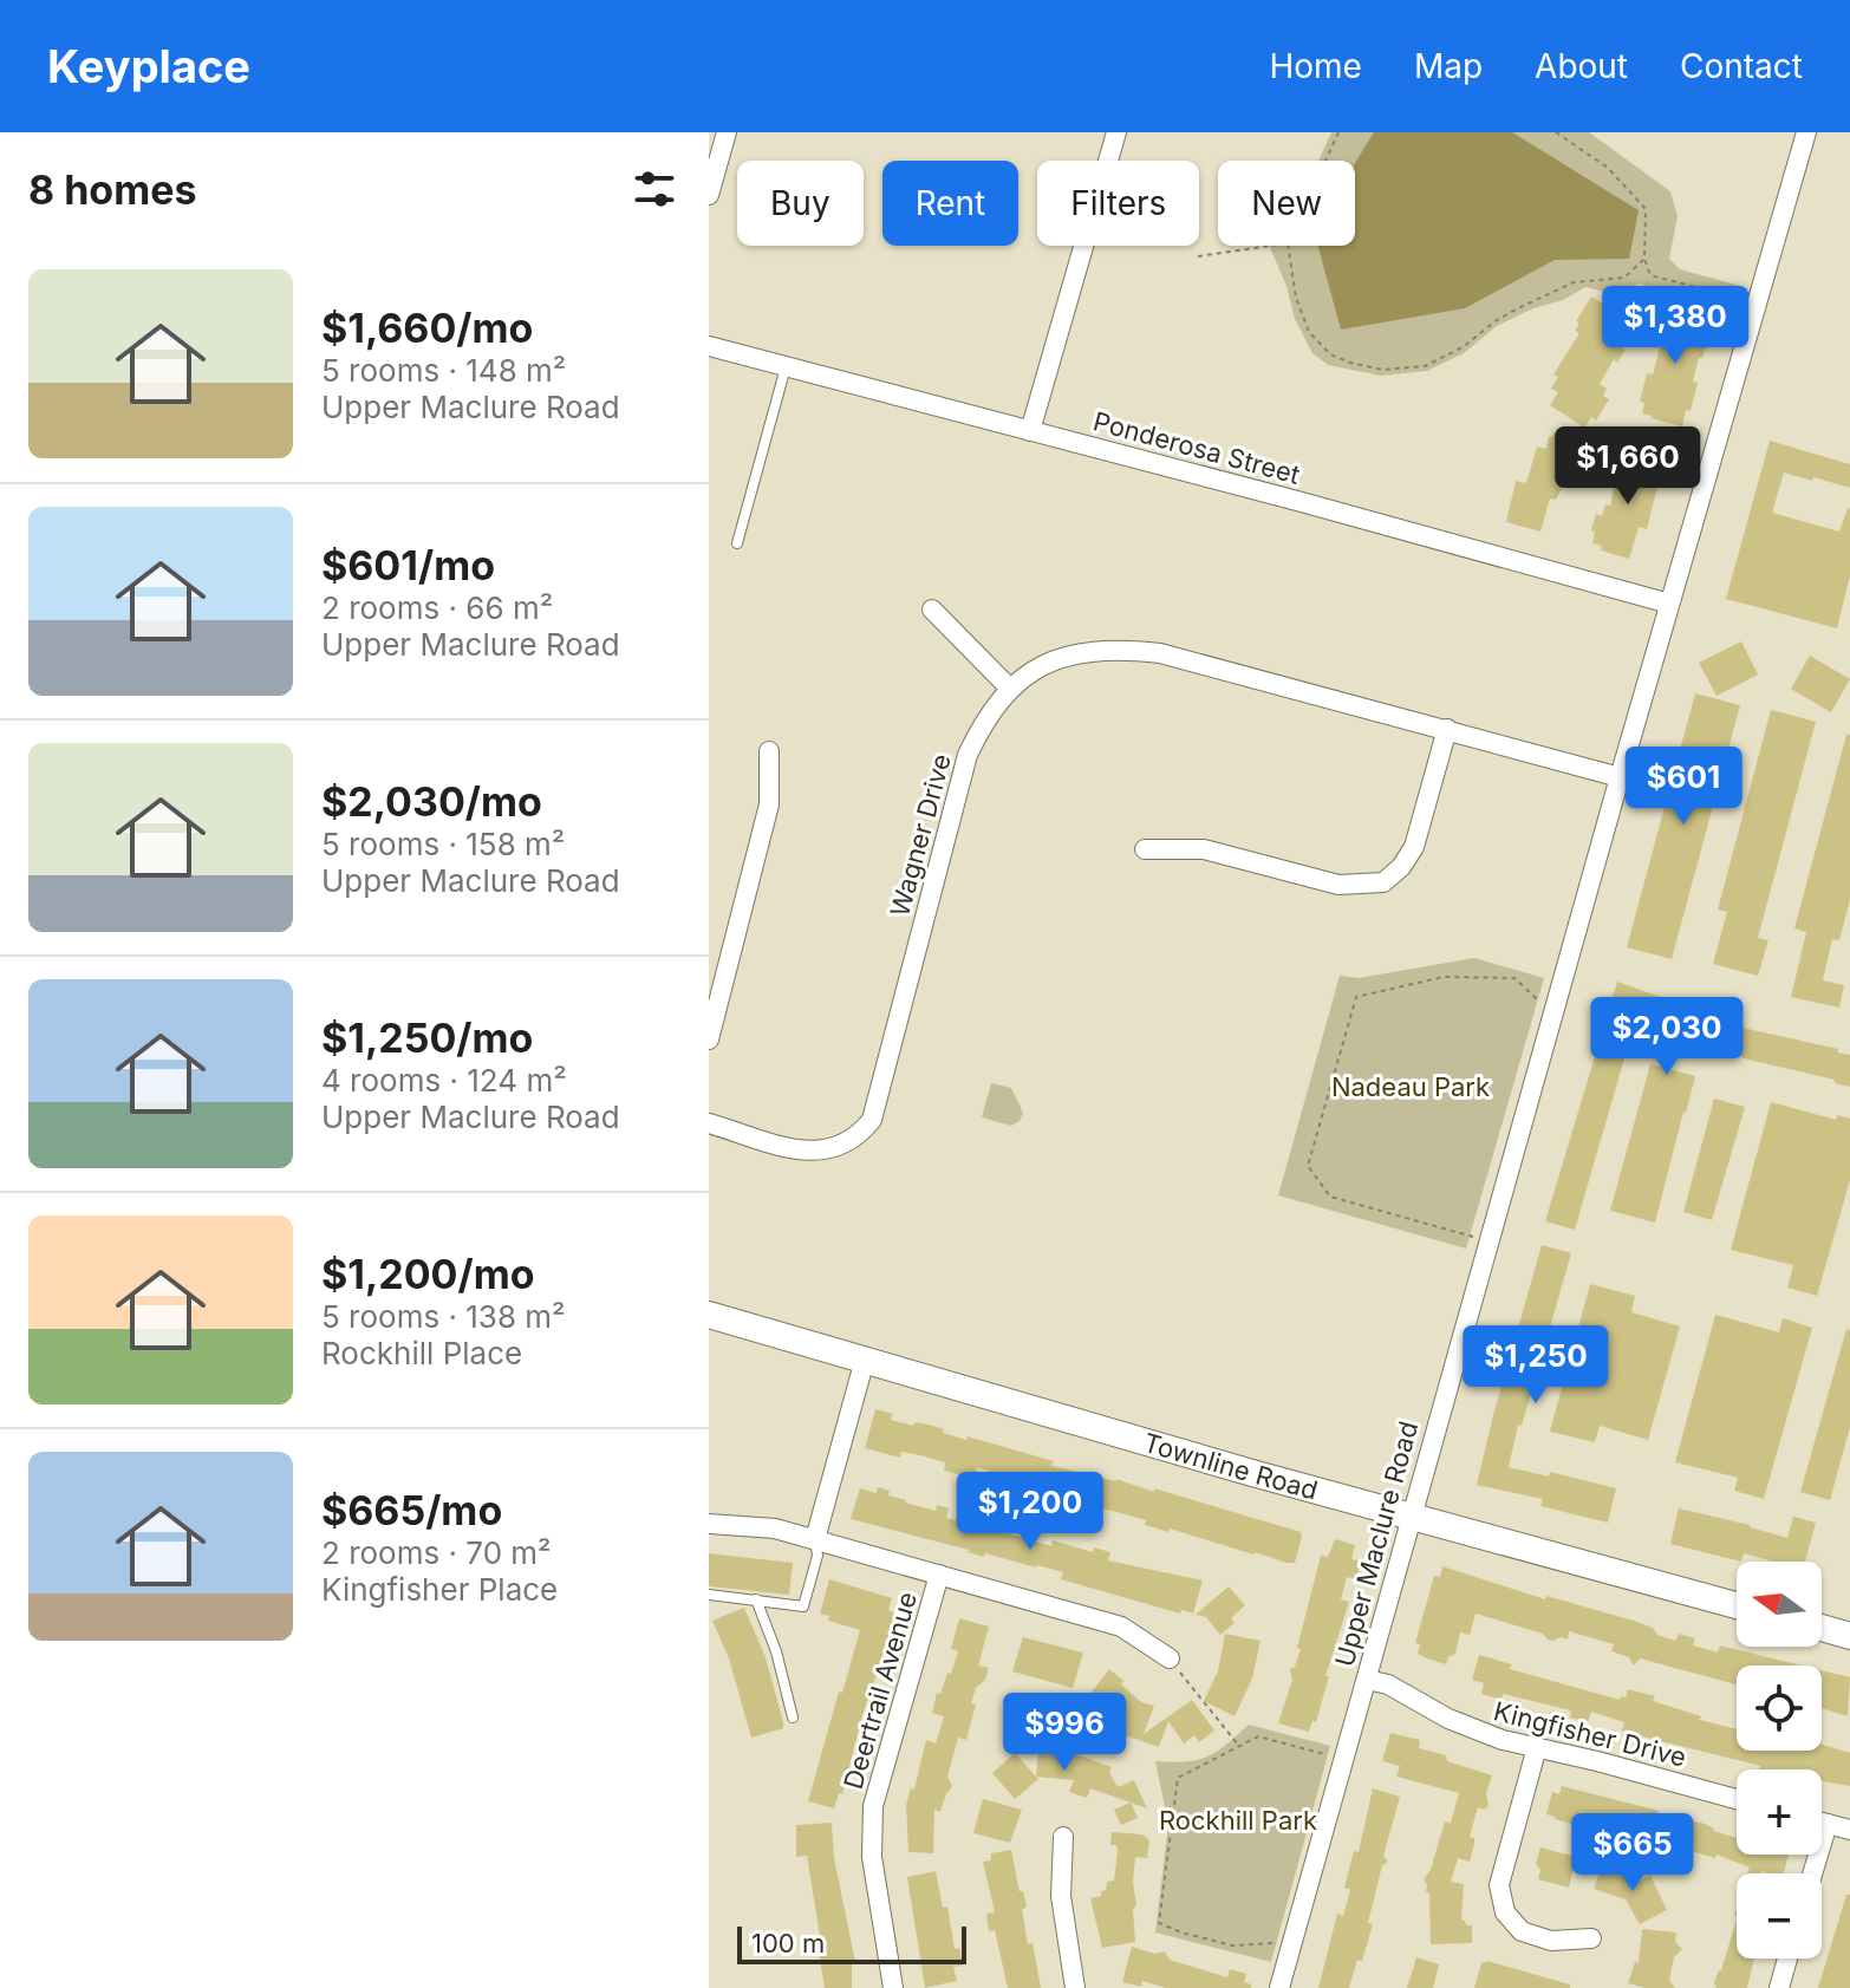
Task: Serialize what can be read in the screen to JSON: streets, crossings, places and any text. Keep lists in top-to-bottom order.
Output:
{
  "streets": {
    "street": [
      "Ponderosa Street",
      "Wagner Drive",
      "Townline Road",
      "Upper Maclure Road",
      "Deertrail Avenue",
      "Kingfisher Drive"
    ]
  },
  "crossings": [
    ["Ponderosa Street", "Upper Maclure Road"],
    ["Wagner Drive", "Upper Maclure Road"],
    ["Townline Road", "Upper Maclure Road"],
    ["Upper Maclure Road", "Kingfisher Drive"]
  ],
  "parks": ["Nadeau Park", "Rockhill Park"],
  "scale_bar": "100 m",
  "north": "left",
  "page": {
    "header": "Keyplace",
    "nav": [
      "Home",
      "Map",
      "About",
      "Contact"
    ],
    "heading": "8 homes",
    "chip": [
      "Buy",
      "Rent",
      "Filters",
      "New"
    ],
    "list": [
      {
        "name": "$1,660/mo",
        "note": "5 rooms · 148 m² · Upper Maclure Road"
      },
      {
        "name": "$601/mo",
        "note": "2 rooms · 66 m² · Upper Maclure Road"
      },
      {
        "name": "$2,030/mo",
        "note": "5 rooms · 158 m² · Upper Maclure Road"
      },
      {
        "name": "$1,250/mo",
        "note": "4 rooms · 124 m² · Upper Maclure Road"
      },
      {
        "name": "$1,200/mo",
        "note": "5 rooms · 138 m² · Rockhill Place"
      },
      {
        "name": "$665/mo",
        "note": "2 rooms · 70 m² · Kingfisher Place"
      }
    ],
    "price": [
      "$1,380",
      "$1,660",
      "$601",
      "$2,030",
      "$1,250",
      "$1,200",
      "$996",
      "$665"
    ],
    "map_buttons": ["+", "−"],
    "scale": "100 m"
  }
}
